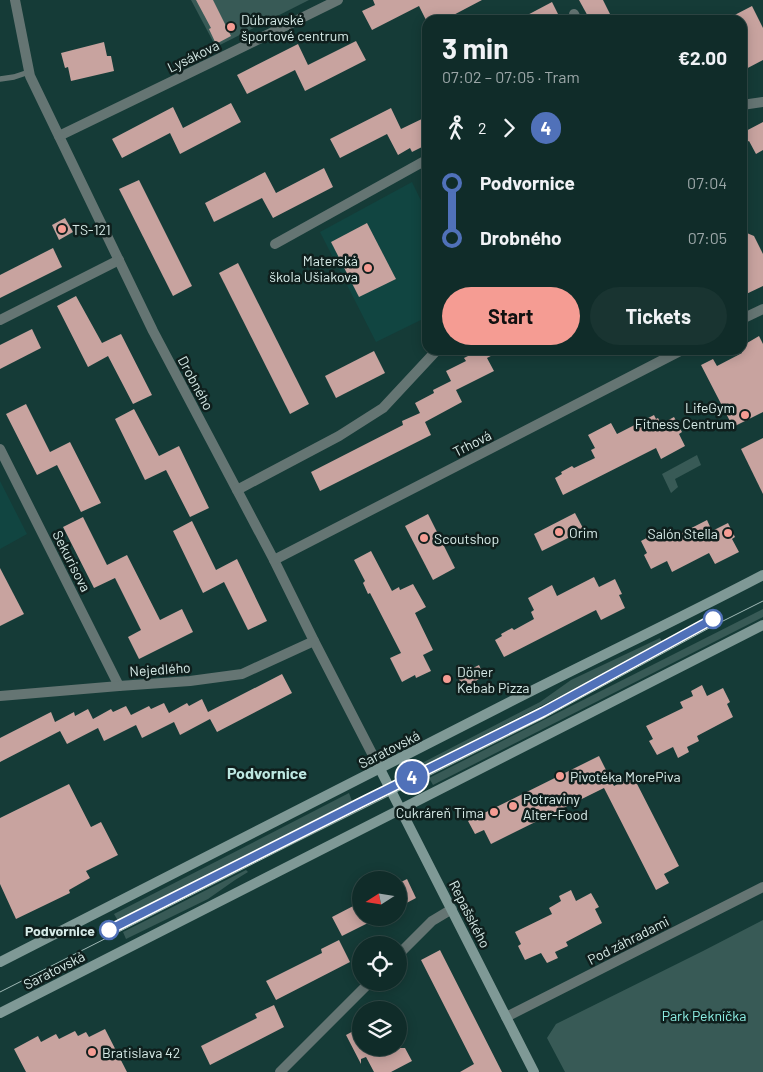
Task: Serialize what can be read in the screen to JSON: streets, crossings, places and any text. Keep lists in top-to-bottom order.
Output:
{
  "streets": {
    "main road": ["Saratovská", "Repašského"],
    "street": [
      "Lysákova",
      "Drobného",
      "Trhová",
      "Sekurisova",
      "Nejedlého",
      "Pod záhradami"
    ]
  },
  "crossings": [
    ["Lysákova", "Drobného"],
    ["Drobného", "Trhová"],
    ["Drobného", "Nejedlého"],
    ["Drobného", "Saratovská"],
    ["Drobného", "Repašského"],
    ["Sekurisova", "Nejedlého"],
    ["Saratovská", "Repašského"],
    ["Repašského", "Pod záhradami"]
  ],
  "districts": ["Podvornice"],
  "parks": ["Park Pekníčka"],
  "places": [
    "Dúbravské športové centrum",
    "TS-121",
    "Materská škola Ušiakova",
    "LifeGym Fitness Centrum",
    "Orim",
    "Salón Stella",
    "Scoutshop",
    "Döner Kebab Pizza",
    "Pivotéka MorePiva",
    "Potraviny Alter-Food",
    "Cukráreň Tima",
    "Podvornice",
    "Bratislava 42"
  ],
  "lines": ["tram line 4"],
  "north": "left",
  "page": {
    "on_map": "4",
    "heading": ["3 min", "07:02 – 07:05 · Tram", "€2.00"],
    "legs": ["2", "4"],
    "list": [
      {
        "name": "Podvornice",
        "value": "07:04"
      },
      {
        "name": "Drobného",
        "value": "07:05"
      }
    ],
    "buttons": ["Start", "Tickets"]
  }
}
